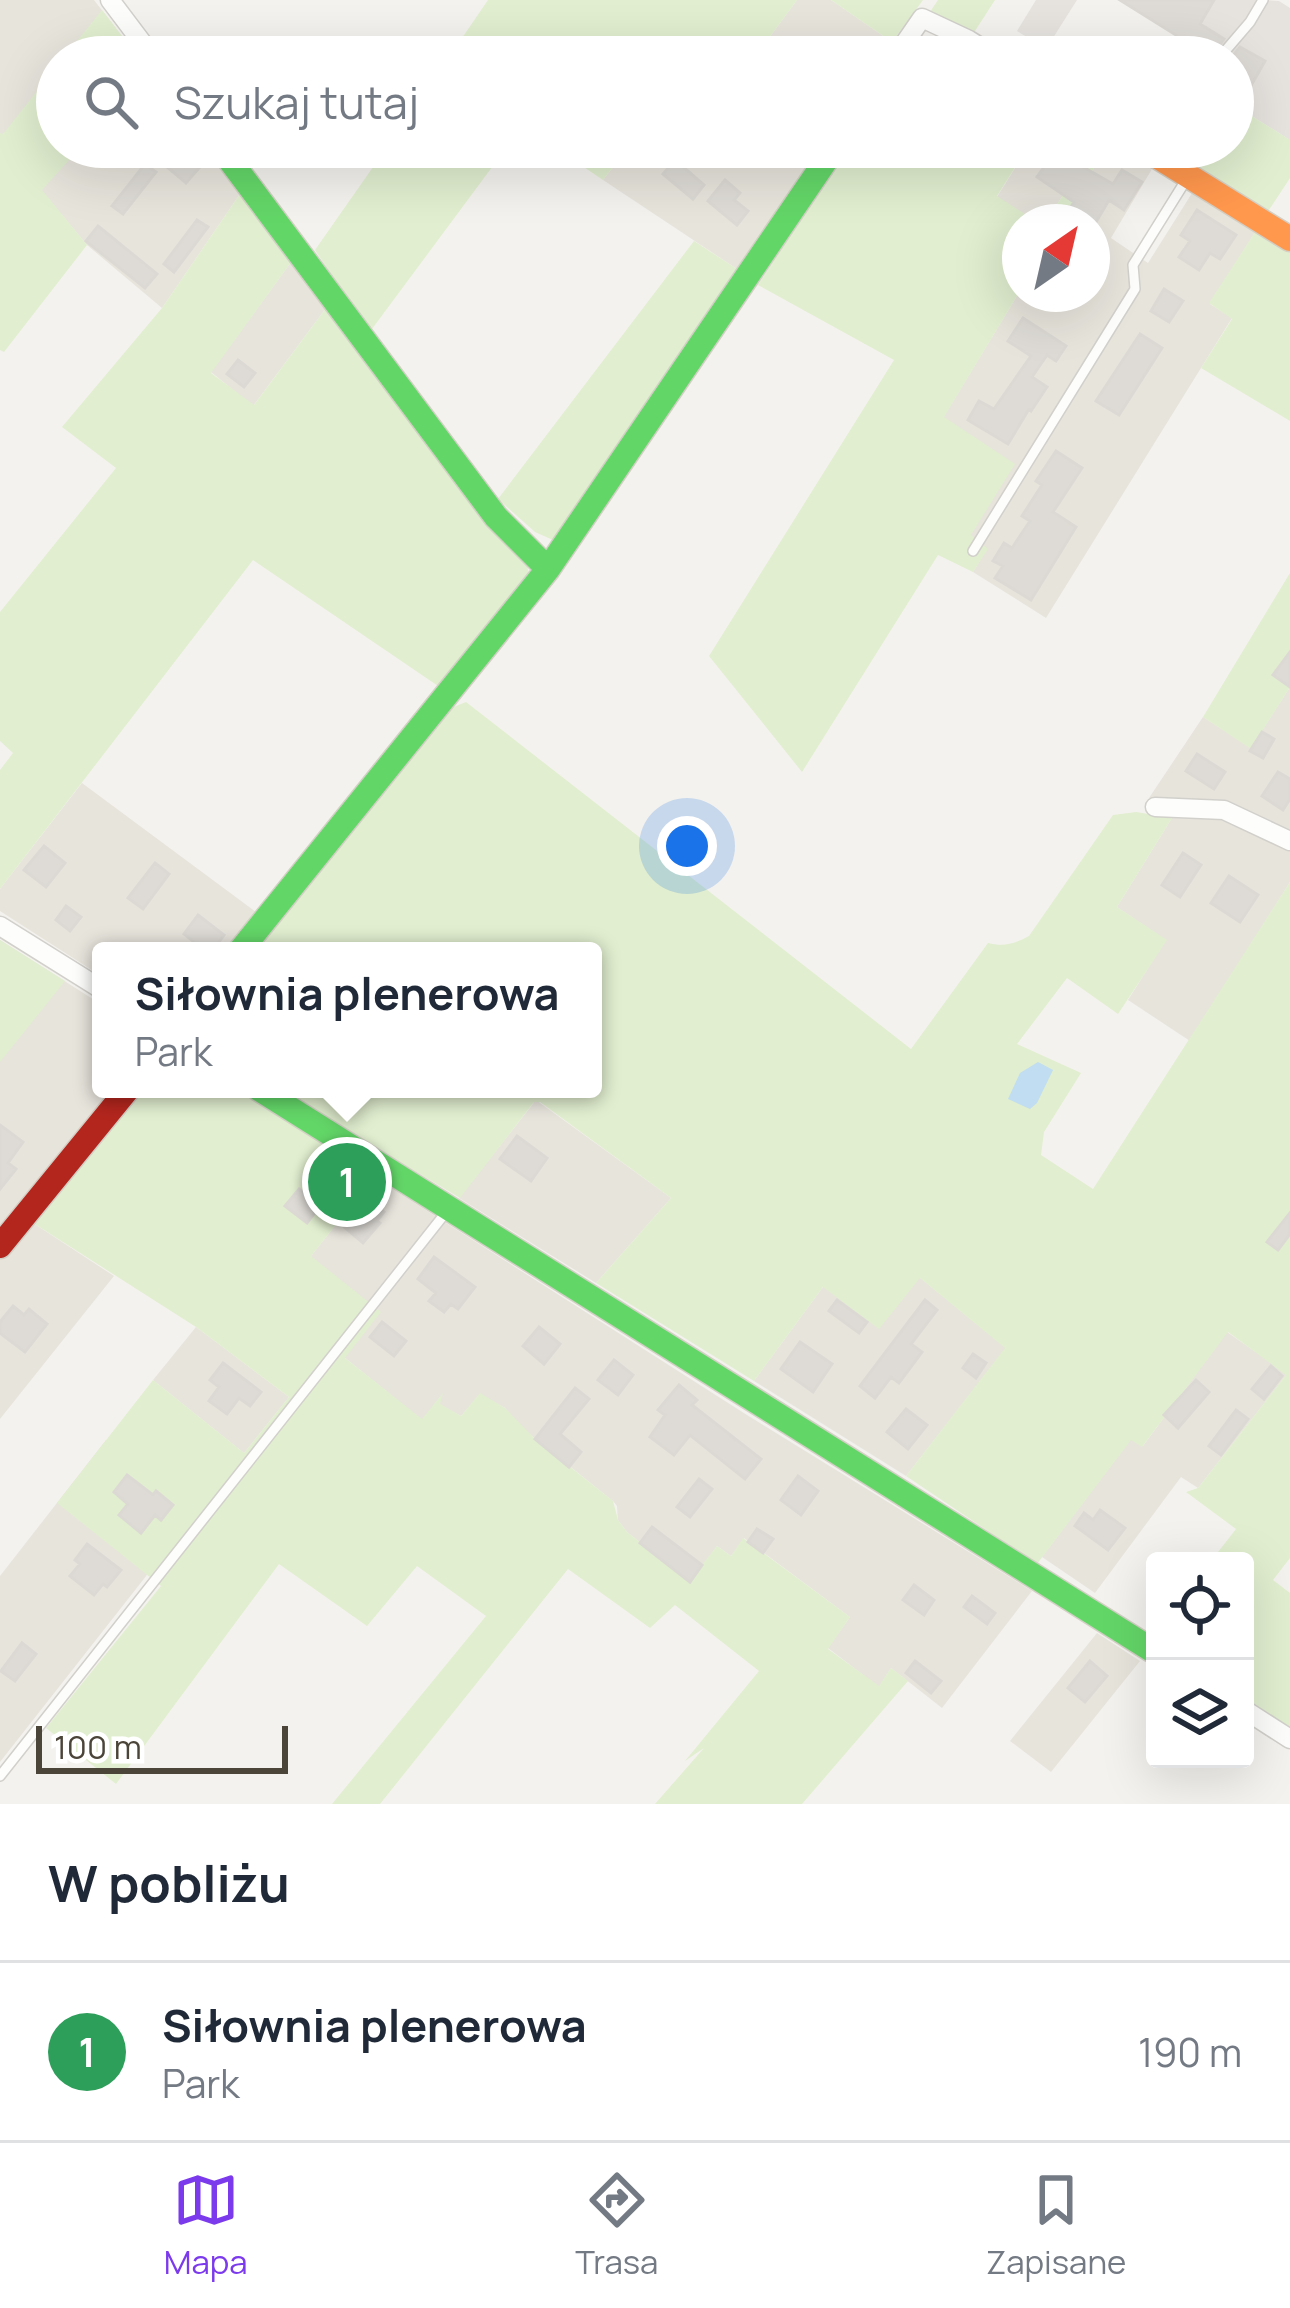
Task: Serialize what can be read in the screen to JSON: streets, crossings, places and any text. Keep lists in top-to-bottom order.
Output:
{
  "scale_bar": "100 m",
  "north": "top right",
  "page": {
    "search": "Szukaj tutaj",
    "popup": ["Siłownia plenerowa", "Park"],
    "pins": "1",
    "scale": "100 m",
    "heading": "W pobliżu",
    "list": [
      {
        "mark": "1",
        "name": "Siłownia plenerowa",
        "note": "Park",
        "value": "190 m"
      }
    ],
    "nav": ["Mapa", "Trasa", "Zapisane"]
  }
}
